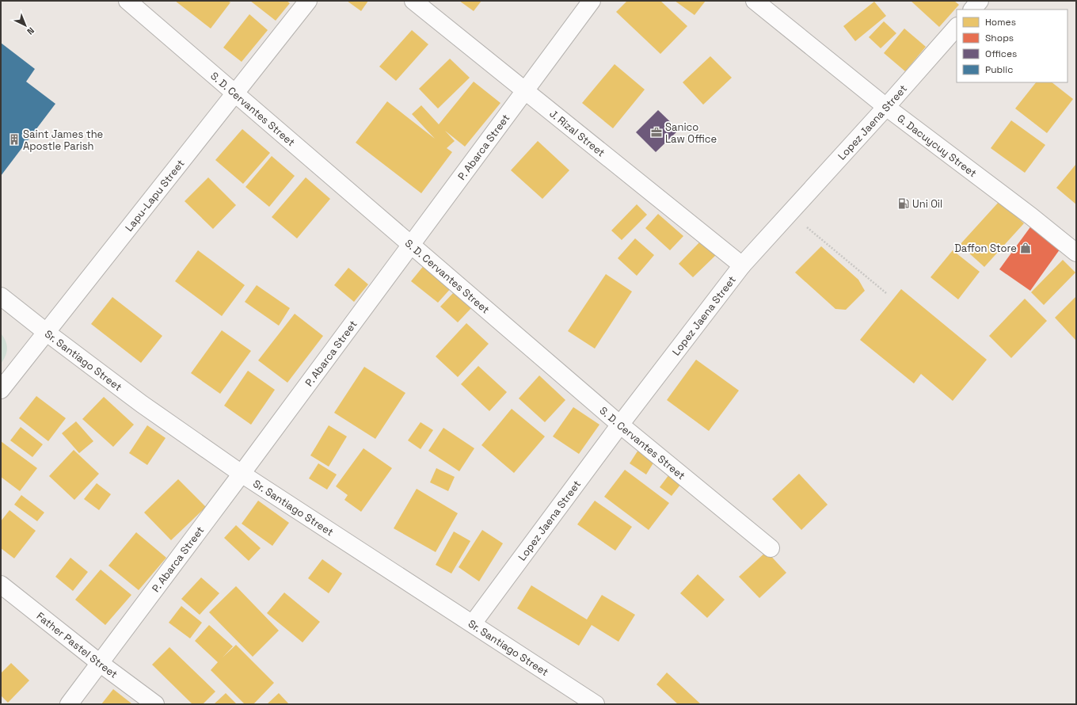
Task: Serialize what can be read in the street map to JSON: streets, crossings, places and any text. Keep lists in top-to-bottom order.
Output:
{
  "streets": {
    "street": [
      "S. D. Cervantes Street",
      "Lopez Jaena Street",
      "J. Rizal Street",
      "G. Dacuycuy Street",
      "P. Abarca Street",
      "Lapu-Lapu Street",
      "Sr. Santiago Street",
      "Father Pastel Street"
    ]
  },
  "crossings": [
    ["S. D. Cervantes Street", "Lopez Jaena Street"],
    ["S. D. Cervantes Street", "P. Abarca Street"],
    ["S. D. Cervantes Street", "Lapu-Lapu Street"],
    ["Lopez Jaena Street", "J. Rizal Street"],
    ["Lopez Jaena Street", "G. Dacuycuy Street"],
    ["Lopez Jaena Street", "Sr. Santiago Street"],
    ["J. Rizal Street", "P. Abarca Street"],
    ["P. Abarca Street", "Sr. Santiago Street"],
    ["P. Abarca Street", "Father Pastel Street"],
    ["Lapu-Lapu Street", "Sr. Santiago Street"]
  ],
  "places": {
    "office": ["Sanico Law Office"],
    "building": ["Saint James the Apostle Parish"],
    "fuel station": ["Uni Oil"],
    "shop": ["Daffon Store"]
  },
  "legend": [
    "Homes",
    "Shops",
    "Offices",
    "Public"
  ],
  "north": "bottom right"
}
